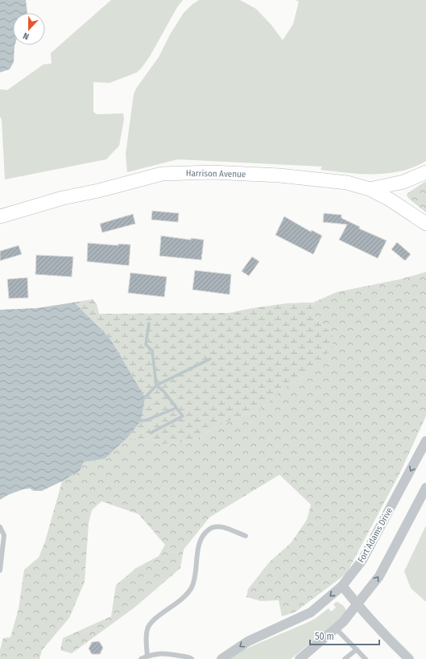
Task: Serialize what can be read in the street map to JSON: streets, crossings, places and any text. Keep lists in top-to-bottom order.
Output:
{
  "streets": {
    "main road": ["Harrison Avenue"],
    "street": ["Fort Adams Drive"]
  },
  "scale_bar": "50 m",
  "north": "bottom"
}
